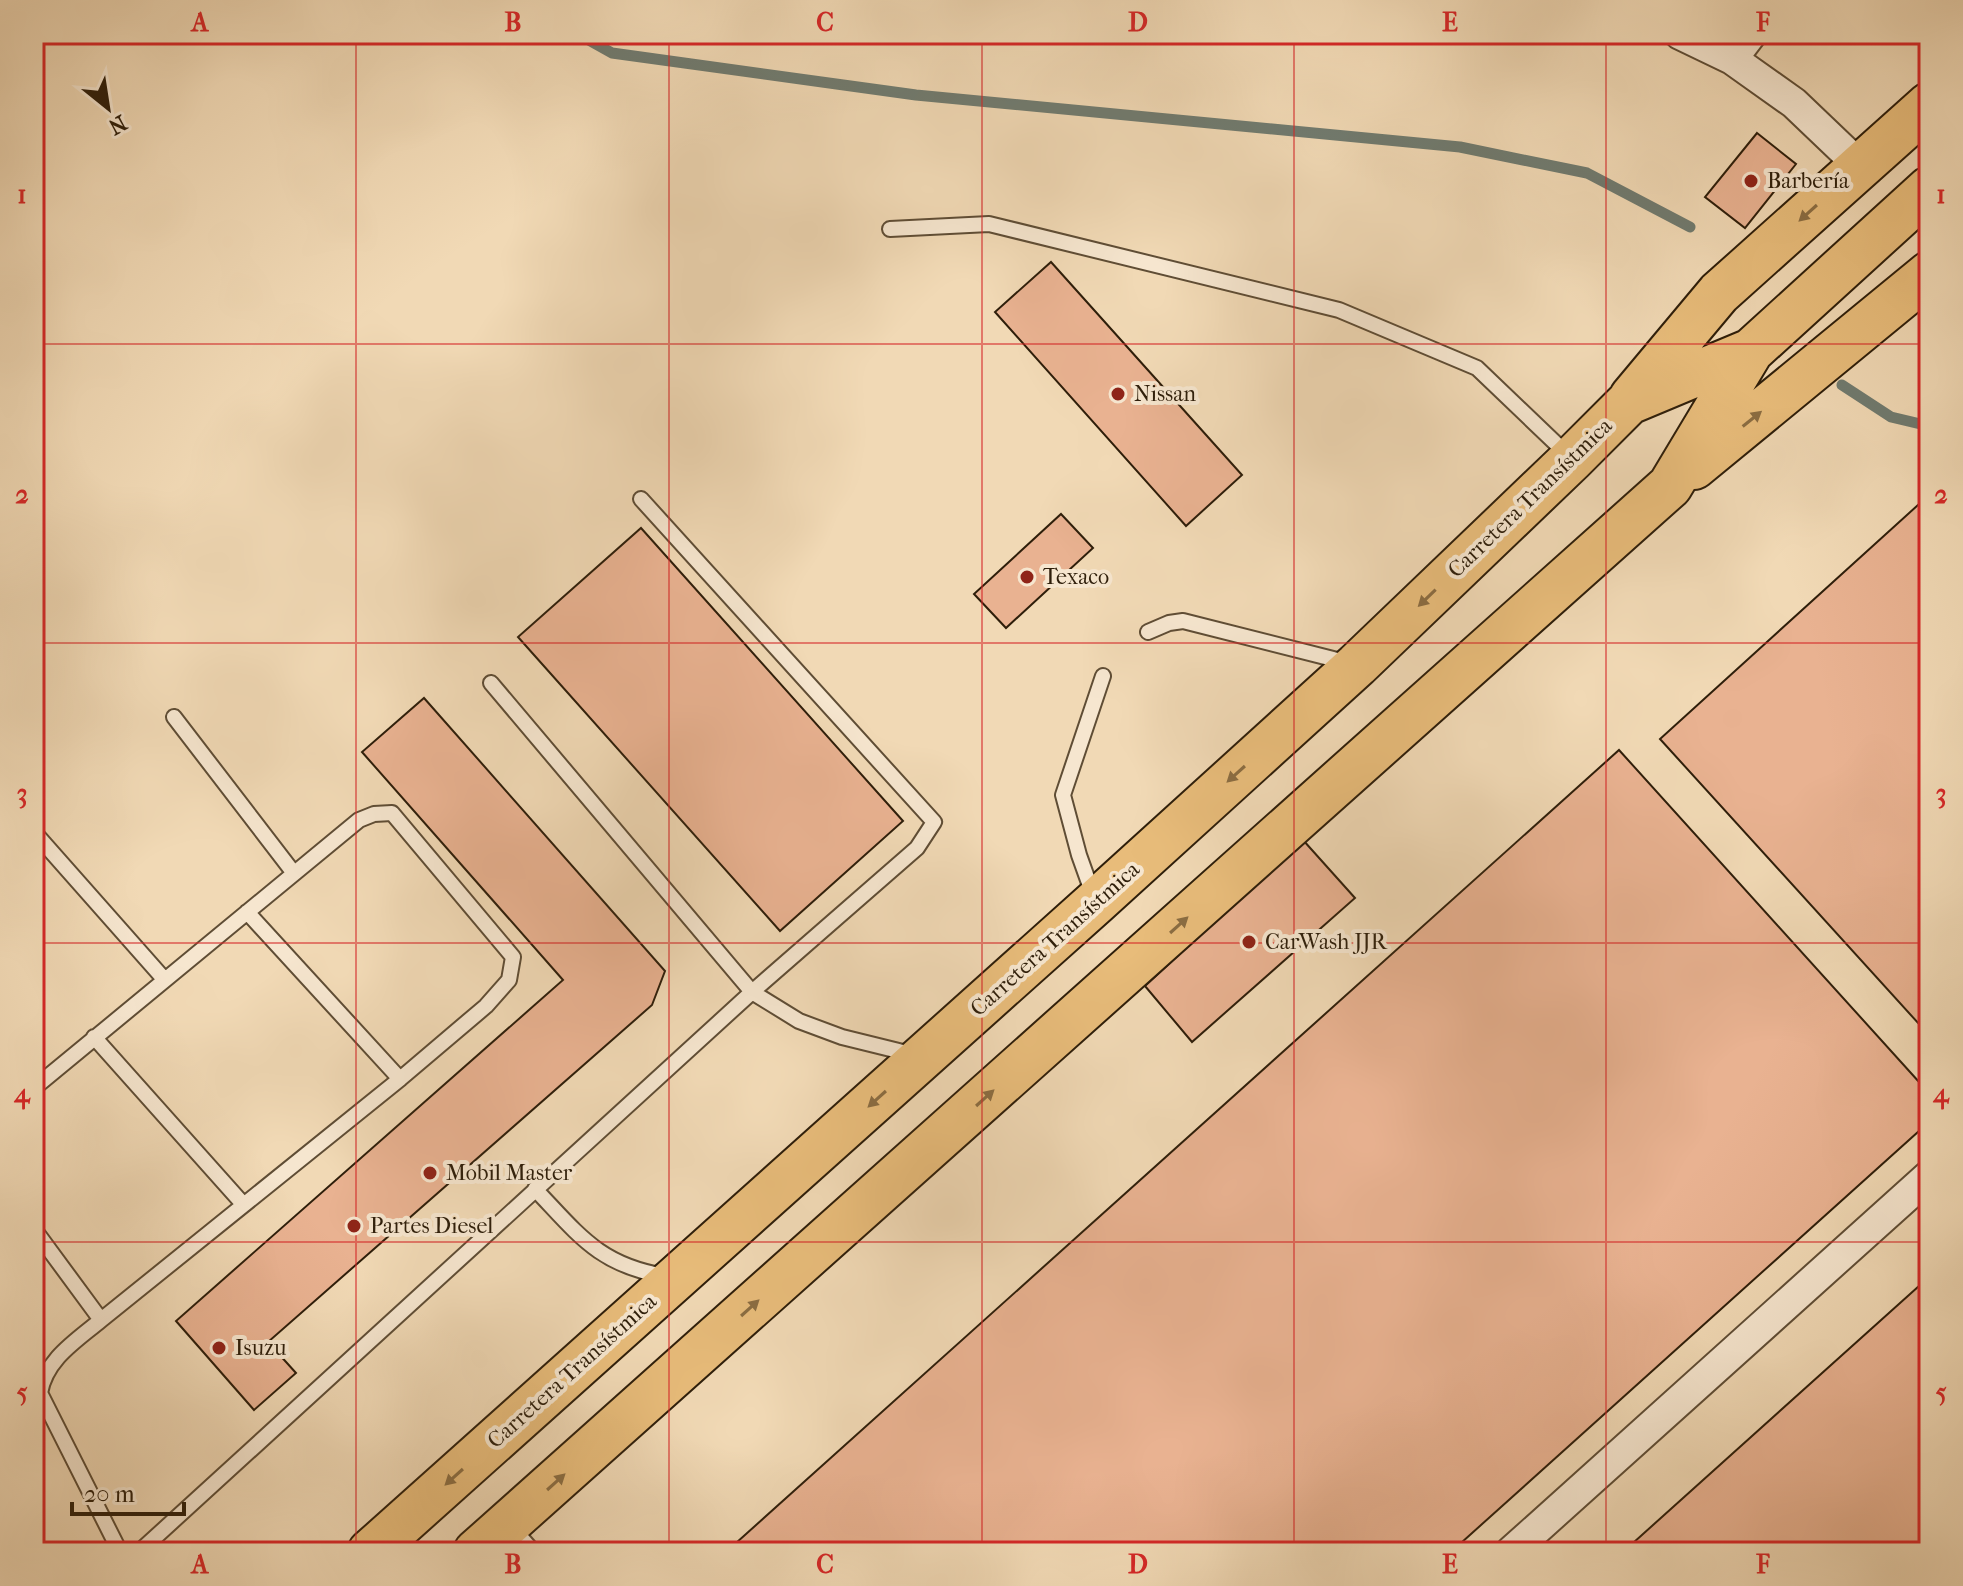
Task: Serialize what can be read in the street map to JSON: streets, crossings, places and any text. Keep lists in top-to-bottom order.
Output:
{
  "streets": {
    "main road": ["Carretera Transístmica"]
  },
  "places": [
    "Barbería",
    "Nissan",
    "Texaco",
    "CarWash JJR",
    "Mobil Master",
    "Partes Diesel",
    "Isuzu"
  ],
  "scale_bar": "20 m",
  "north": "bottom right",
  "grid": {
    "columns": [
      "A",
      "B",
      "C",
      "D",
      "E",
      "F"
    ],
    "rows": [
      "1",
      "2",
      "3",
      "4",
      "5"
    ]
  }
}
